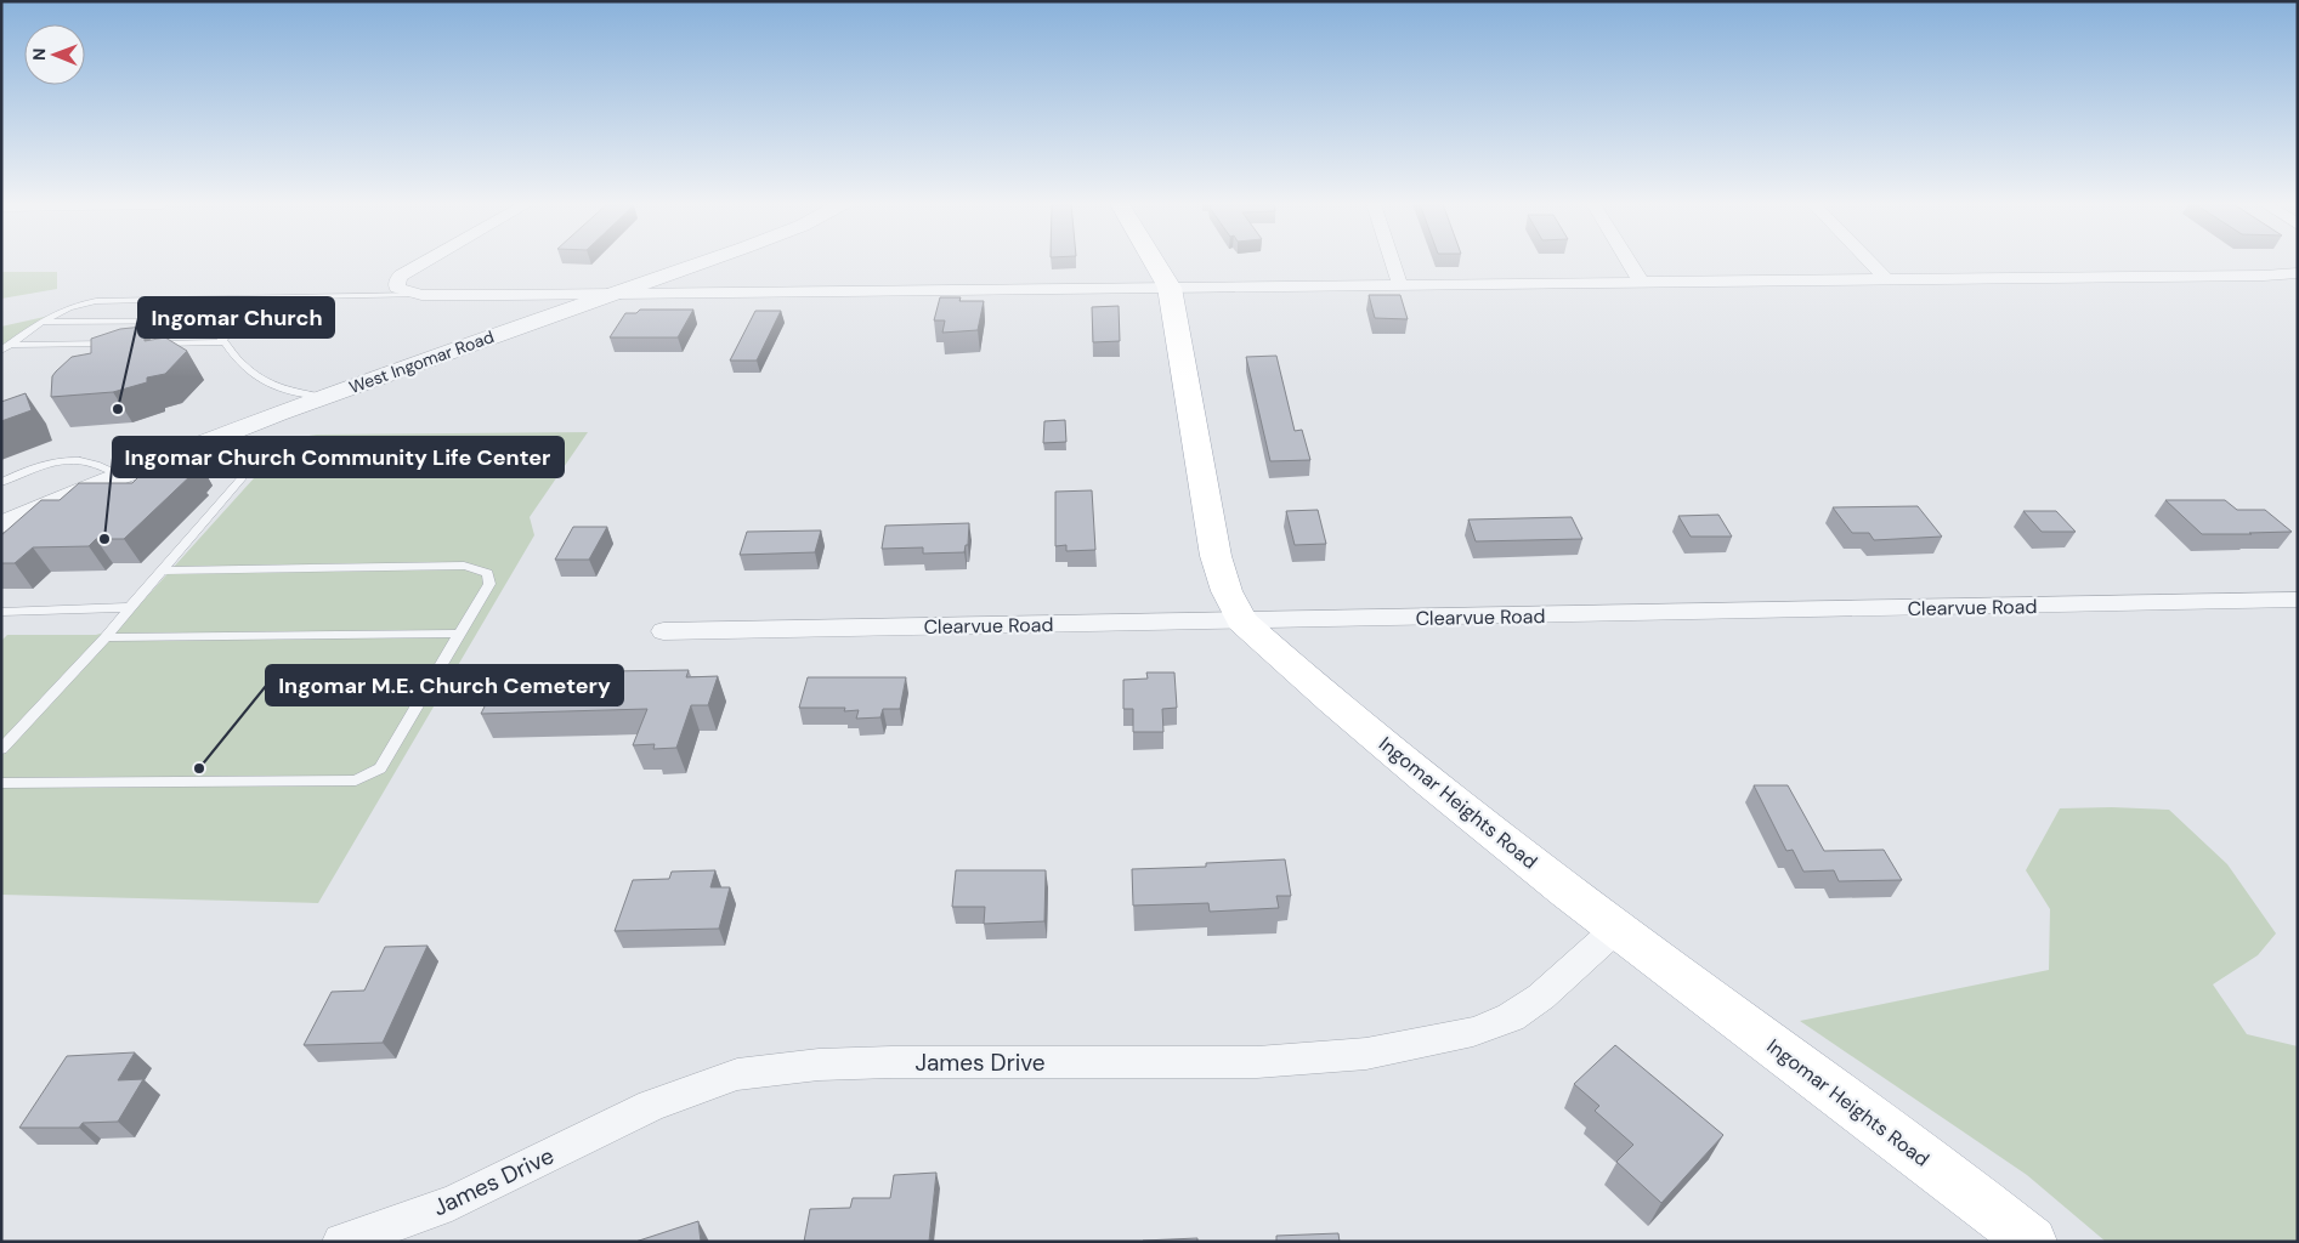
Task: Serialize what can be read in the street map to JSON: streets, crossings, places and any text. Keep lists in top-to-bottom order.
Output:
{
  "streets": {
    "main road": ["Ingomar Heights Road"],
    "street": ["West Ingomar Road", "Clearvue Road", "James Drive"]
  },
  "crossings": [
    ["Clearvue Road", "Ingomar Heights Road"],
    ["Ingomar Heights Road", "James Drive"]
  ],
  "places": ["Ingomar Church", "Ingomar Church Community Life Center", "Ingomar M.E. Church Cemetery"],
  "north": "left"
}
